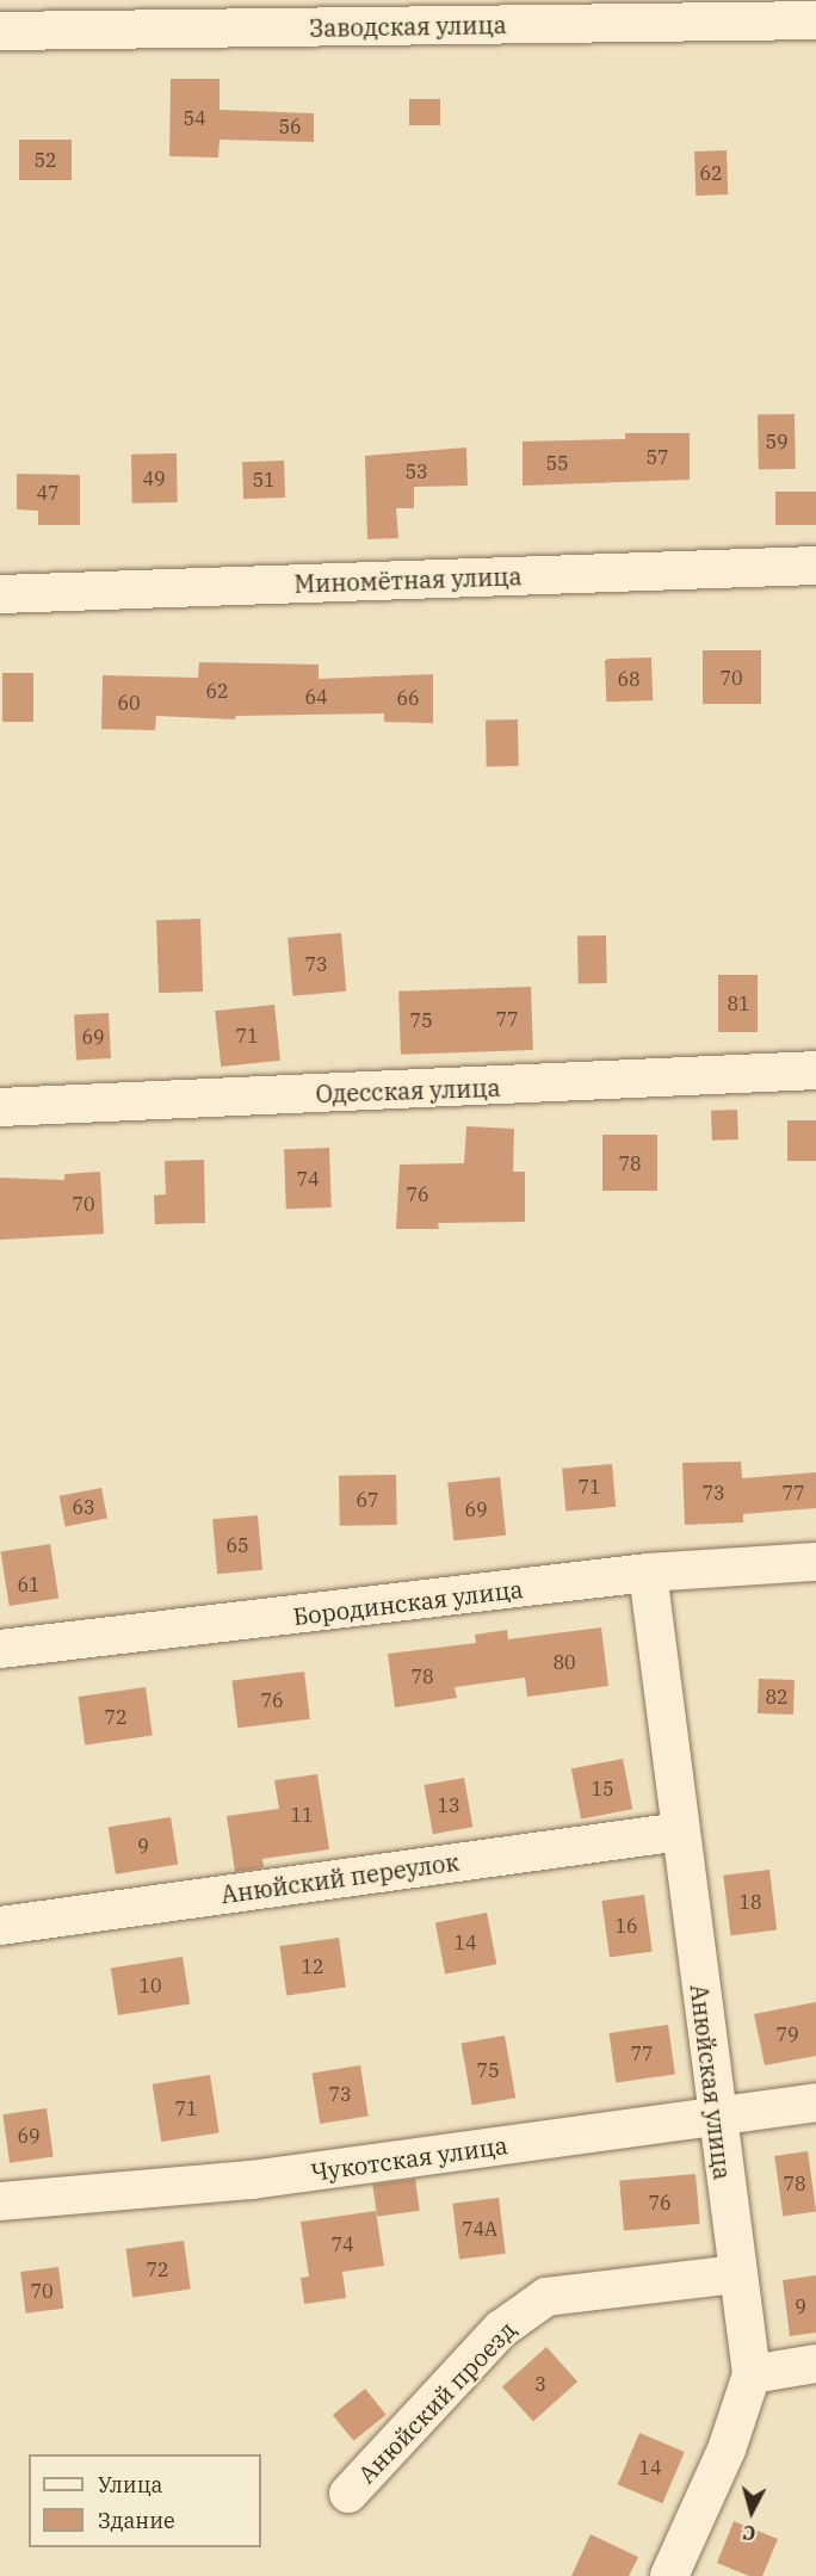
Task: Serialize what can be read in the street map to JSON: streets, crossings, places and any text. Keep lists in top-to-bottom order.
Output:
{
  "streets": {
    "street": [
      "Заводская улица",
      "Миномётная улица",
      "Одесская улица",
      "Бородинская улица",
      "Анюйский переулок",
      "Анюйская улица",
      "Чукотская улица",
      "Анюйский проезд"
    ]
  },
  "crossings": [
    ["Бородинская улица", "Анюйская улица"],
    ["Анюйский переулок", "Анюйская улица"],
    ["Анюйская улица", "Чукотская улица"],
    ["Анюйская улица", "Анюйский проезд"]
  ],
  "house_numbers": [
    "54",
    "56",
    "52",
    "62",
    "59",
    "57",
    "55",
    "53",
    "49",
    "51",
    "47",
    "70",
    "68",
    "62",
    "64",
    "66",
    "60",
    "73",
    "81",
    "77",
    "75",
    "71",
    "69",
    "78",
    "74",
    "76",
    "70",
    "71",
    "73",
    "77",
    "67",
    "63",
    "69",
    "65",
    "61",
    "80",
    "78",
    "82",
    "76",
    "72",
    "15",
    "13",
    "11",
    "9",
    "18",
    "16",
    "14",
    "12",
    "10",
    "79",
    "77",
    "75",
    "73",
    "71",
    "69",
    "78",
    "76",
    "74А",
    "74",
    "72",
    "70",
    "9",
    "3",
    "14"
  ],
  "legend": ["Улица", "Здание"],
  "north": "bottom"
}
